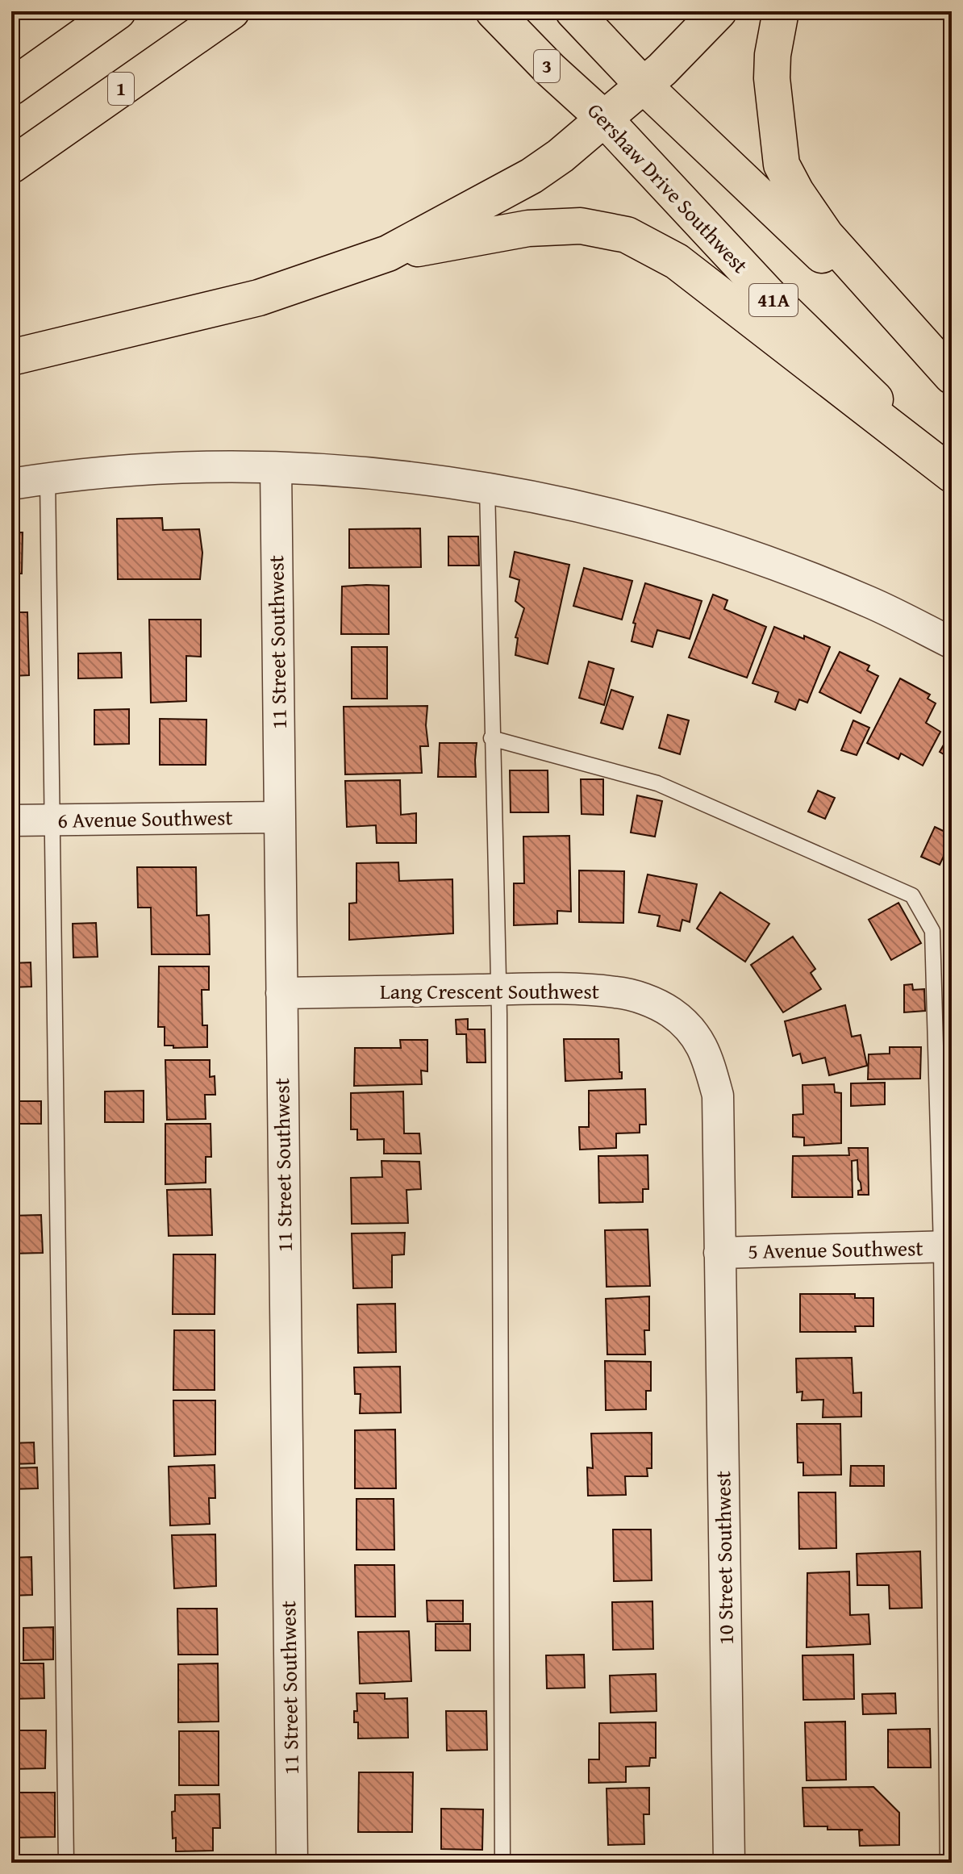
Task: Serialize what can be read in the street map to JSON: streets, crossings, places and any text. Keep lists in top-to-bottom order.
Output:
{
  "streets": {
    "main road": [
      "3",
      "1",
      "Gershaw Drive Southwest",
      "41A"
    ],
    "street": [
      "11 Street Southwest",
      "6 Avenue Southwest",
      "Lang Crescent Southwest",
      "5 Avenue Southwest",
      "10 Street Southwest"
    ]
  },
  "crossings": [
    ["11 Street Southwest", "6 Avenue Southwest"],
    ["11 Street Southwest", "Lang Crescent Southwest"],
    ["Lang Crescent Southwest", "5 Avenue Southwest"],
    ["Lang Crescent Southwest", "10 Street Southwest"],
    ["5 Avenue Southwest", "10 Street Southwest"]
  ]
}
